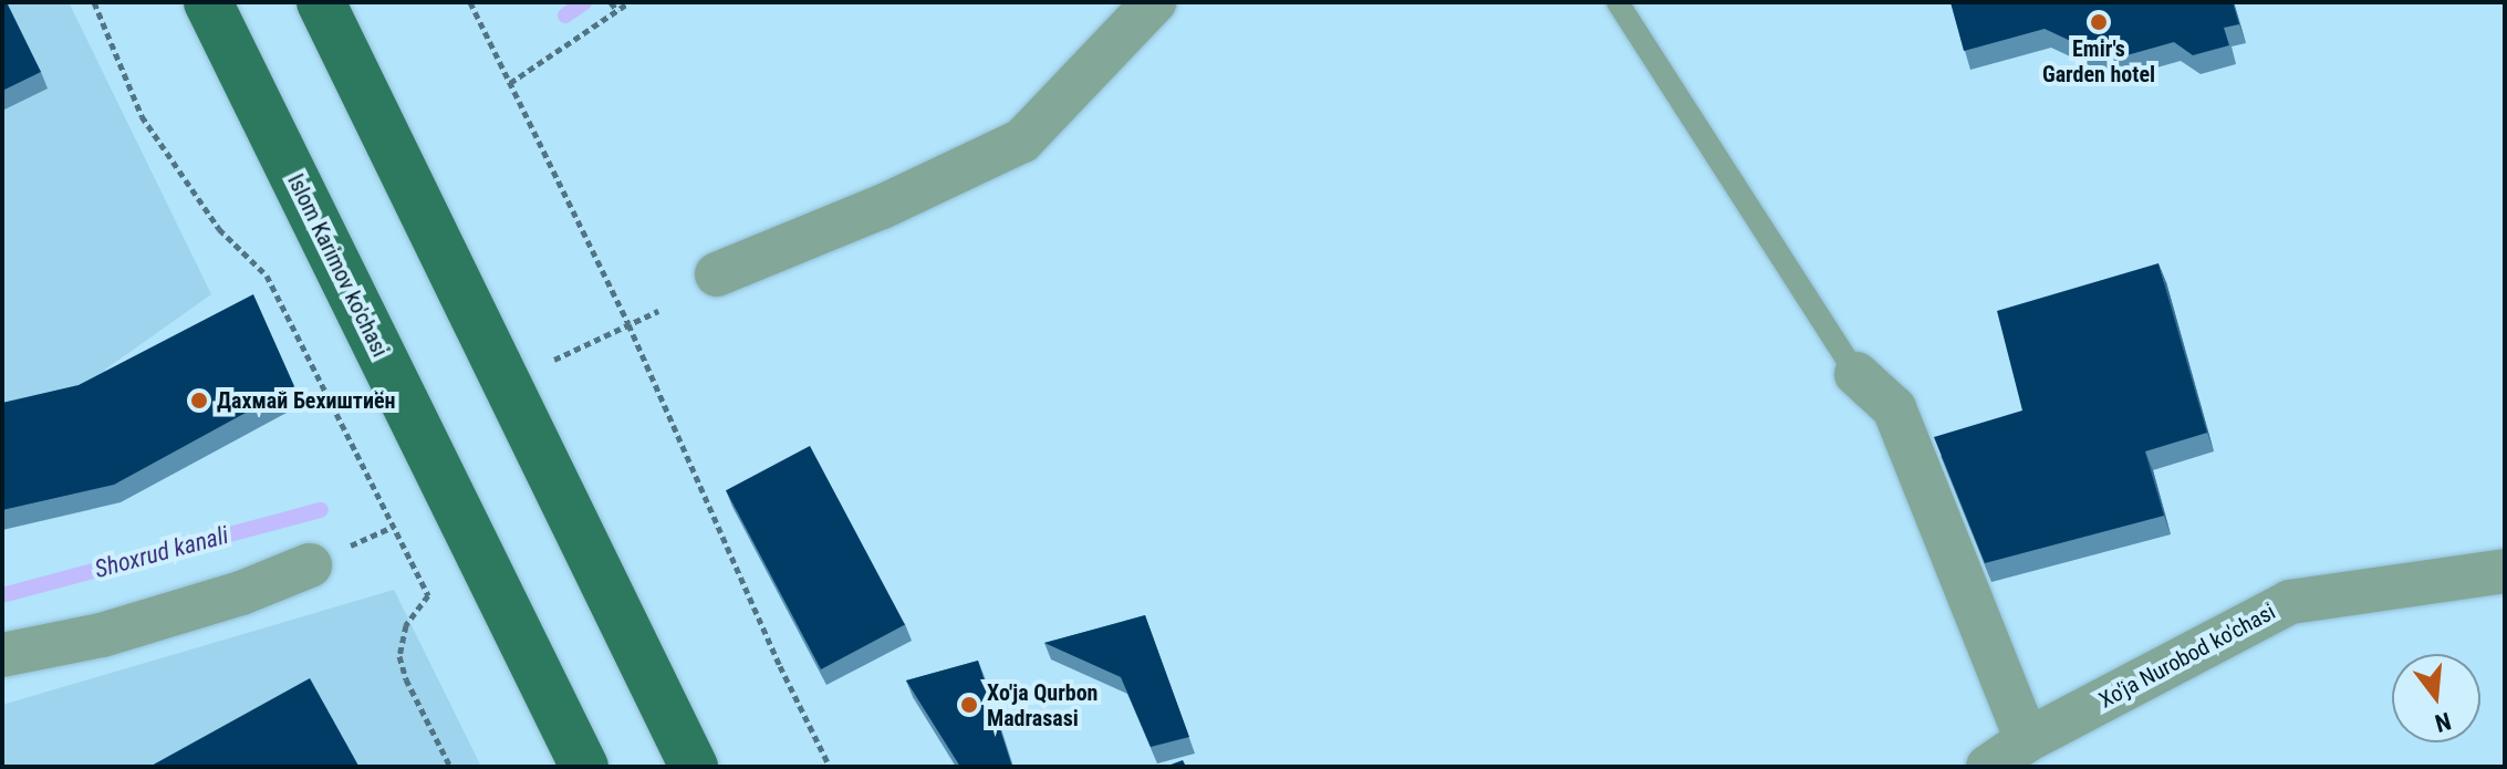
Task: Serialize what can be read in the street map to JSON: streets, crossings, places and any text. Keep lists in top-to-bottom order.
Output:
{
  "streets": {
    "main road": ["Islom Karimov ko'chasi"],
    "street": ["Xo'ja Nurobod ko'chasi"]
  },
  "water": ["Shoxrud kanali"],
  "places": ["Emir's Garden hotel", "Дахмай Бехиштиён", "Xo'ja Qurbon Madrasasi"],
  "north": "bottom"
}
